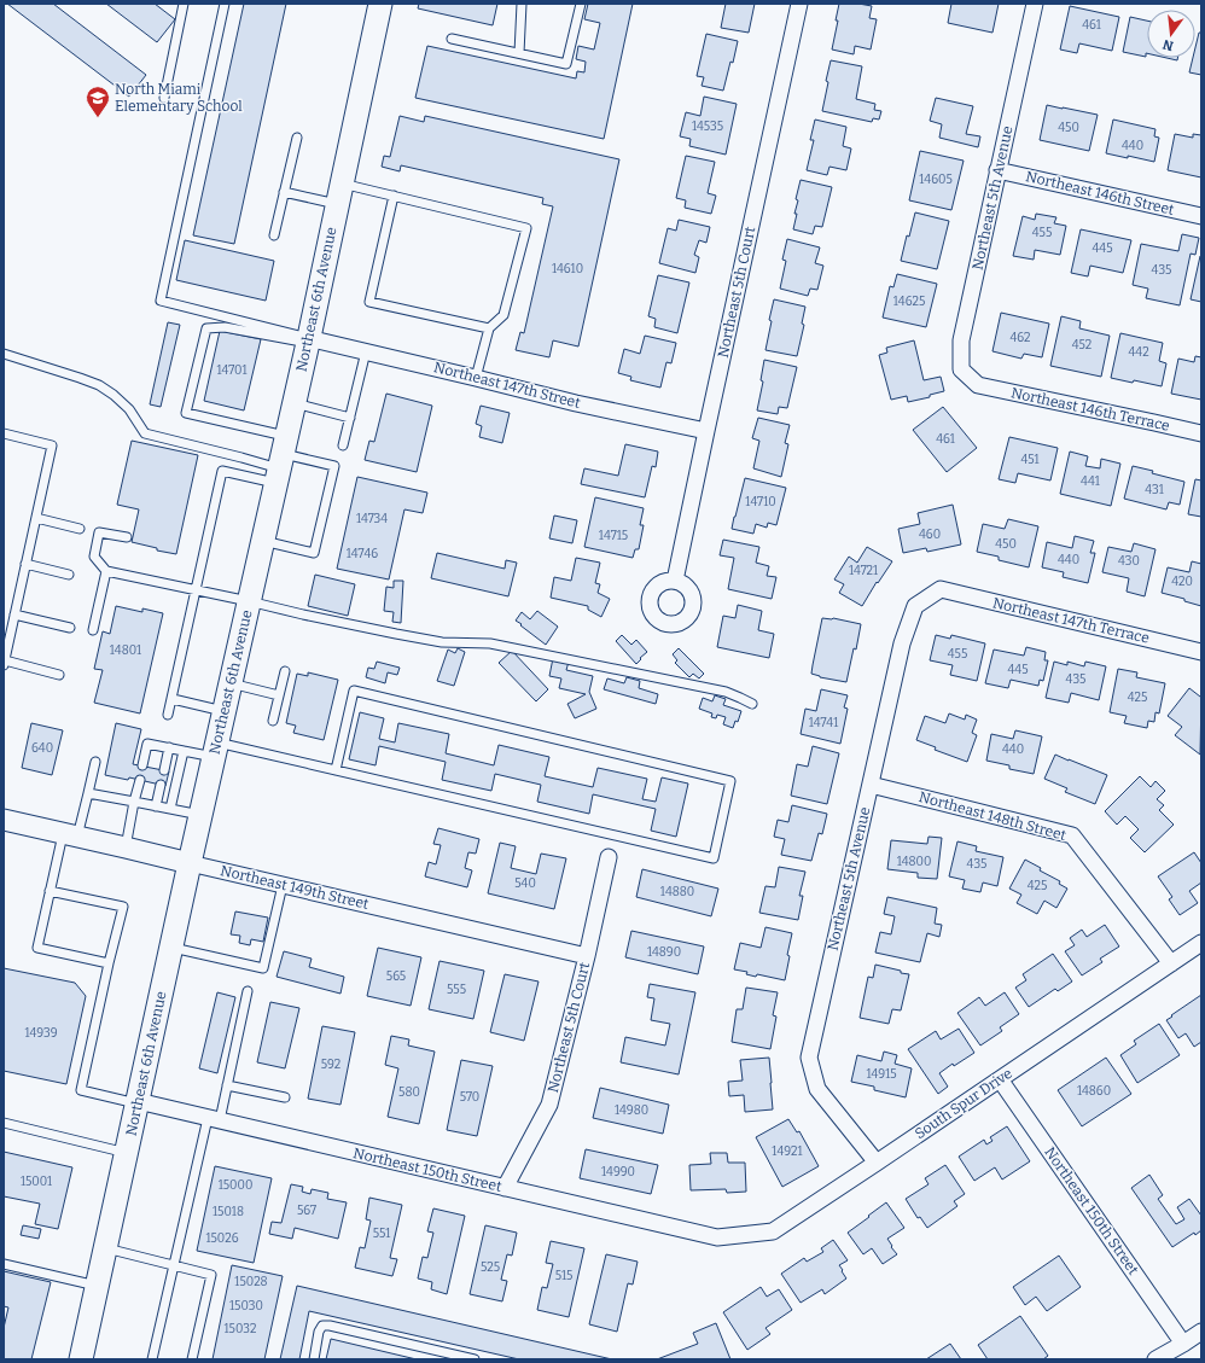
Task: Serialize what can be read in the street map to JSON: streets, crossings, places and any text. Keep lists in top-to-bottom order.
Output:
{
  "streets": {
    "main road": ["Northeast 6th Avenue"],
    "street": [
      "Northeast 146th Street",
      "Northeast 5th Avenue",
      "Northeast 5th Court",
      "Northeast 147th Street",
      "Northeast 146th Terrace",
      "Northeast 147th Terrace",
      "Northeast 148th Street",
      "Northeast 149th Street",
      "South Spur Drive",
      "Northeast 150th Street"
    ]
  },
  "crossings": [
    ["Northeast 146th Street", "Northeast 5th Avenue"],
    ["Northeast 5th Avenue", "Northeast 146th Terrace"],
    ["Northeast 5th Avenue", "Northeast 147th Terrace"],
    ["Northeast 5th Avenue", "Northeast 148th Street"],
    ["Northeast 5th Avenue", "South Spur Drive"],
    ["Northeast 5th Court", "Northeast 147th Street"],
    ["Northeast 5th Court", "Northeast 149th Street"],
    ["Northeast 5th Court", "Northeast 150th Street"],
    ["Northeast 6th Avenue", "Northeast 147th Street"],
    ["Northeast 6th Avenue", "Northeast 149th Street"],
    ["Northeast 6th Avenue", "Northeast 150th Street"],
    ["Northeast 148th Street", "South Spur Drive"],
    ["South Spur Drive", "Northeast 150th Street"]
  ],
  "places": {
    "school or university": ["North Miami Elementary School"]
  },
  "house_numbers": [
    "461",
    "14535",
    "450",
    "440",
    "14605",
    "455",
    "445",
    "14610",
    "435",
    "14625",
    "462",
    "452",
    "442",
    "14701",
    "461",
    "451",
    "441",
    "431",
    "14710",
    "14734",
    "460",
    "14715",
    "450",
    "14746",
    "440",
    "430",
    "14721",
    "420",
    "14801",
    "455",
    "445",
    "435",
    "425",
    "14741",
    "640",
    "440",
    "14800",
    "435",
    "540",
    "425",
    "14880",
    "14890",
    "565",
    "555",
    "14939",
    "592",
    "14915",
    "14860",
    "580",
    "570",
    "14980",
    "14921",
    "14990",
    "15001",
    "15000",
    "567",
    "15018",
    "551",
    "15026",
    "525",
    "515",
    "15028",
    "15030",
    "15032"
  ],
  "north": "bottom"
}
